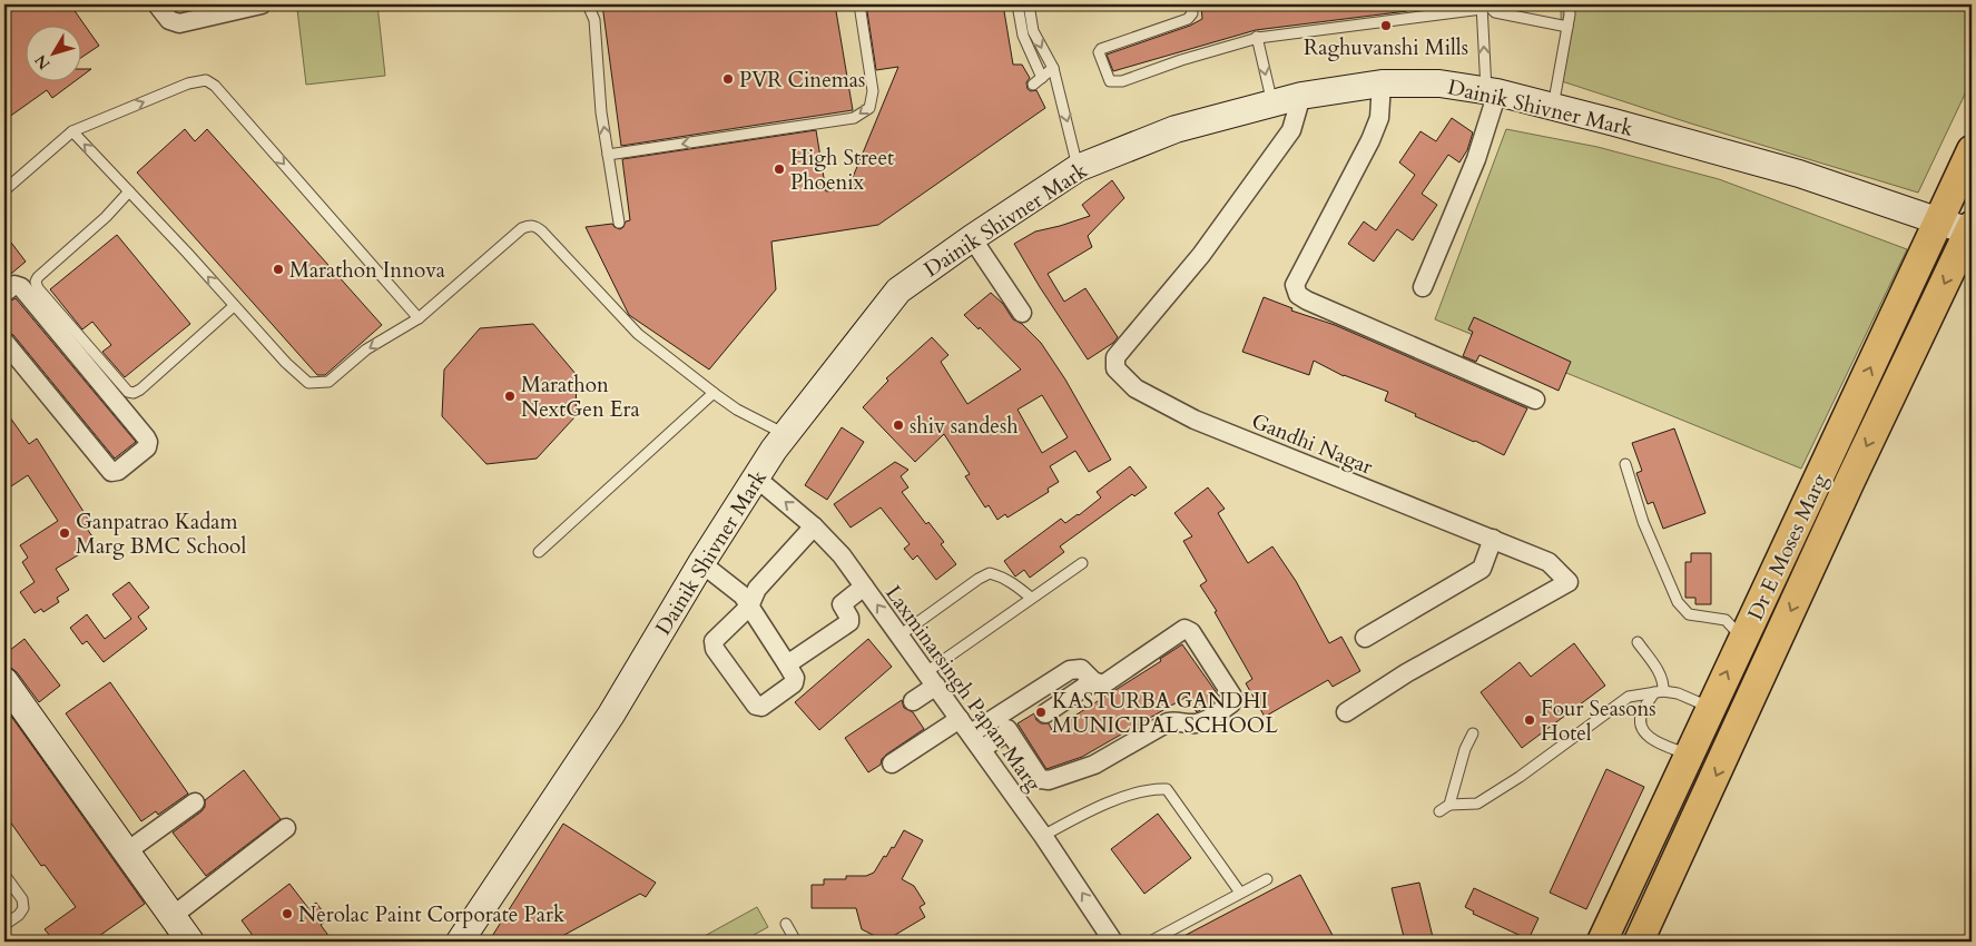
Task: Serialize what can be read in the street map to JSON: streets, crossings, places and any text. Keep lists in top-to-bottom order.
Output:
{
  "streets": {
    "main road": ["Dainik Shivner Mark", "Dr E Moses Marg"],
    "street": ["Gandhi Nagar", "Laxminarsingh Papan Marg"]
  },
  "crossings": [
    ["Dainik Shivner Mark", "Gandhi Nagar"],
    ["Dainik Shivner Mark", "Dr E Moses Marg"],
    ["Dainik Shivner Mark", "Laxminarsingh Papan Marg"]
  ],
  "places": [
    "Raghuvanshi Mills",
    "PVR Cinemas",
    "High Street Phoenix",
    "Marathon Innova",
    "Marathon NextGen Era",
    "shiv sandesh",
    "Ganpatrao Kadam Marg BMC School",
    "KASTURBA GANDHI MUNICIPAL SCHOOL",
    "Four Seasons Hotel",
    "Nerolac Paint Corporate Park"
  ],
  "north": "bottom left"
}
